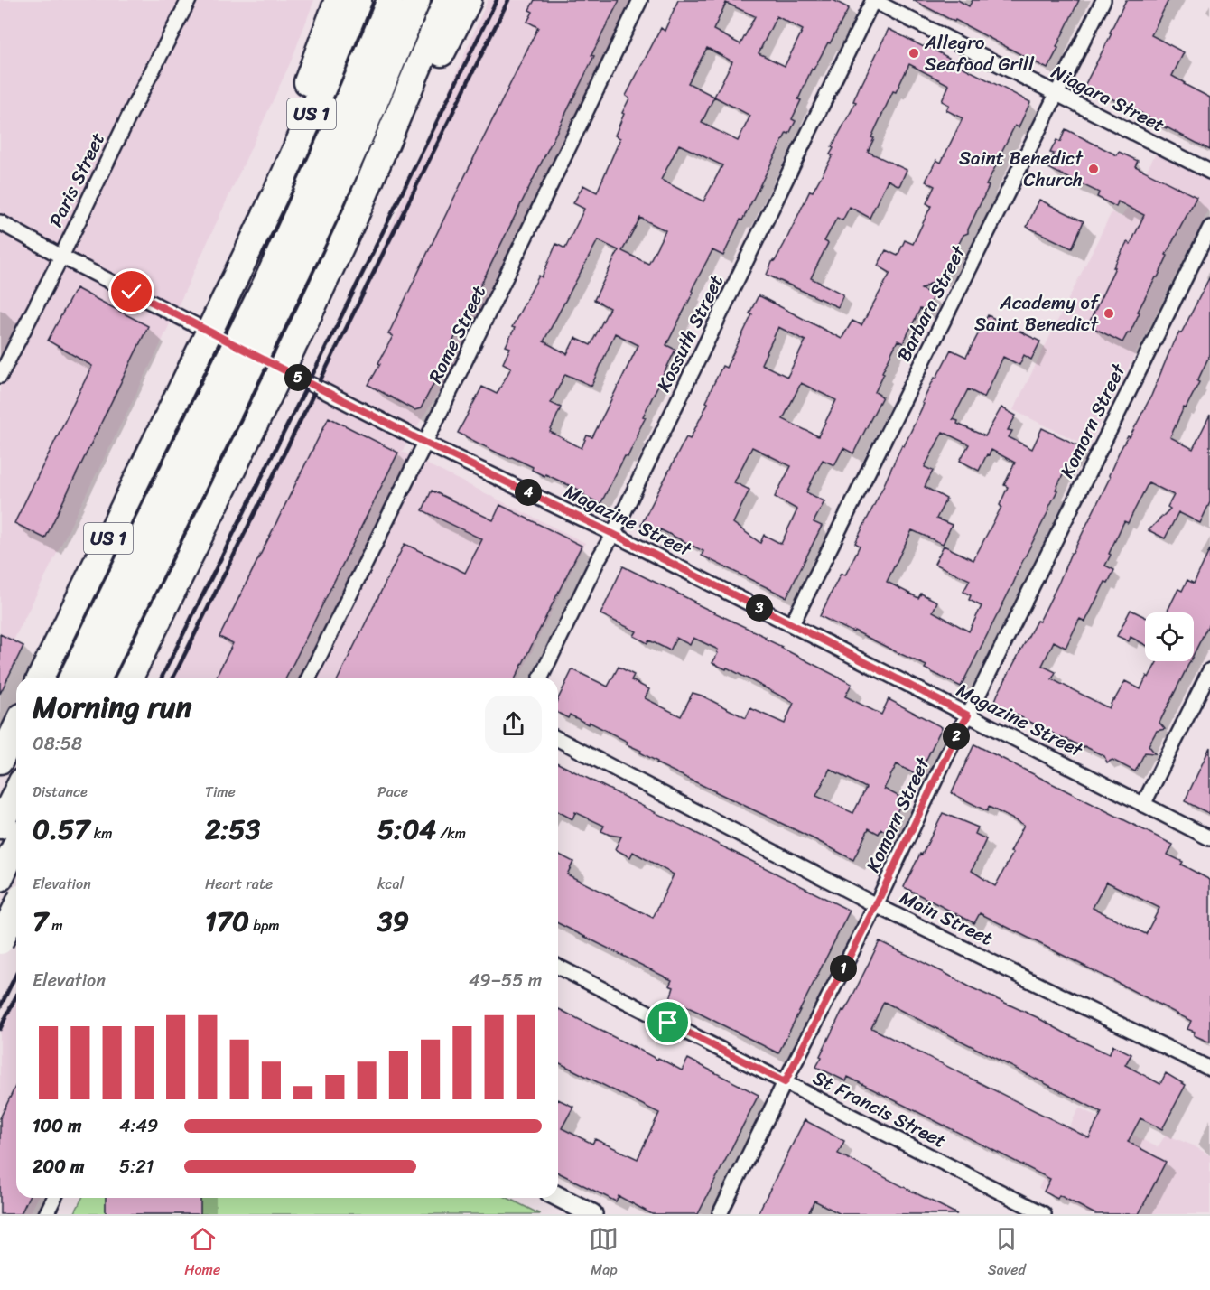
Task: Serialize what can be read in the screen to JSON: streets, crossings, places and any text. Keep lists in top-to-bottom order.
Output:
{
  "streets": {
    "highway": ["US 1"],
    "street": [
      "Niagara Street",
      "Paris Street",
      "Barbara Street",
      "Kossuth Street",
      "Rome Street",
      "Komorn Street",
      "Magazine Street",
      "Main Street",
      "St Francis Street"
    ]
  },
  "crossings": [
    ["Niagara Street", "Barbara Street"],
    ["Niagara Street", "Kossuth Street"],
    ["Paris Street", "Magazine Street"],
    ["Barbara Street", "Magazine Street"],
    ["Kossuth Street", "Magazine Street"],
    ["Rome Street", "Magazine Street"],
    ["Komorn Street", "Magazine Street"],
    ["Komorn Street", "Main Street"],
    ["Komorn Street", "St Francis Street"]
  ],
  "places": ["Allegro Seafood Grill", "Saint Benedict Church", "Academy of Saint Benedict"],
  "page": {
    "pins": [
      "5",
      "4",
      "3",
      "2",
      "1"
    ],
    "heading": ["Morning run", "08:58"],
    "stats": [
      ["Distance", "0.57 km"],
      ["Time", "2:53"],
      ["Pace", "5:04 /km"],
      ["Elevation", "7 m"],
      ["Heart rate", "170 bpm"],
      ["kcal", "39"]
    ],
    "chart": ["Elevation", "49–55 m"],
    "list": [
      {
        "name": "100 m",
        "note": "4:49"
      },
      {
        "name": "200 m",
        "note": "5:21"
      }
    ],
    "tabs": ["Home", "Map", "Saved"]
  }
}
